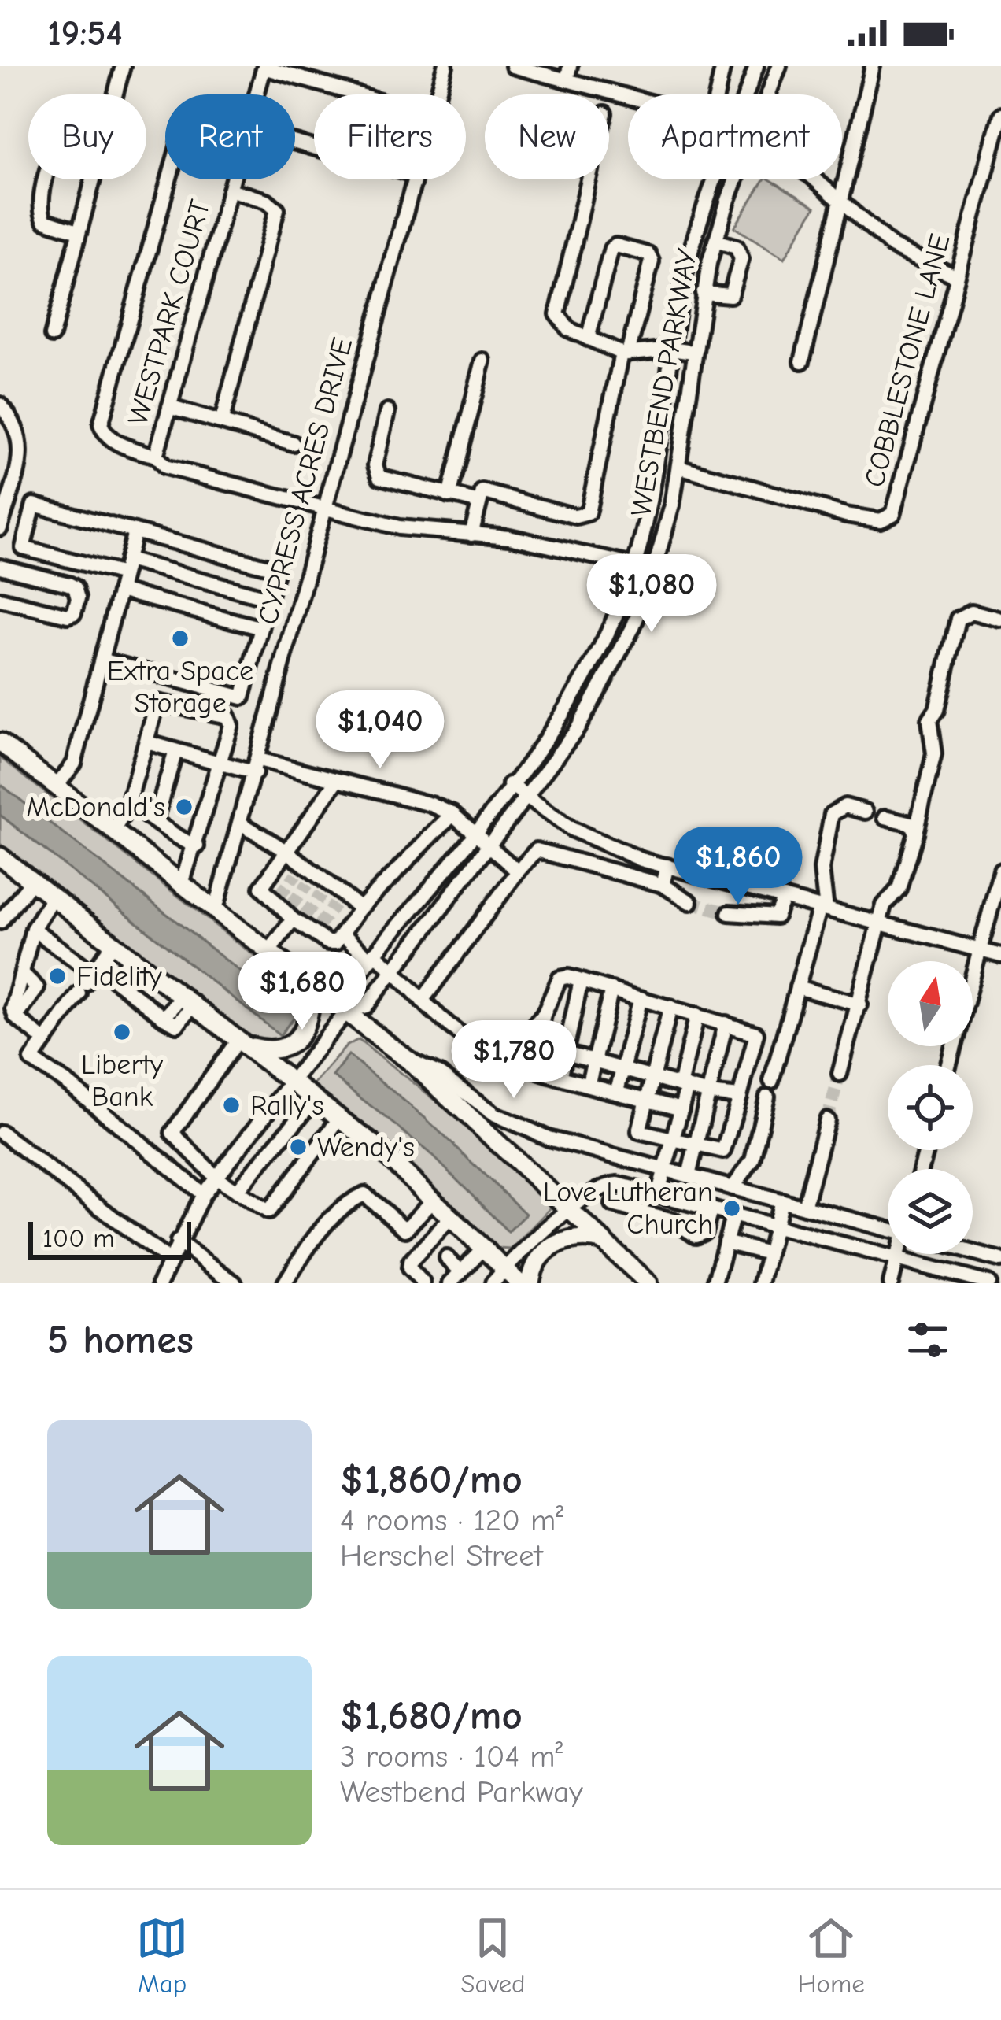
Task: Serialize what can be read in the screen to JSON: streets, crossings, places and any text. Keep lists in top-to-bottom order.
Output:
{
  "streets": {
    "street": [
      "WESTPARK COURT",
      "COBBLESTONE LANE",
      "WESTBEND PARKWAY",
      "CYPRESS ACRES DRIVE"
    ]
  },
  "crossings": [
    ["WESTPARK COURT", "WESTBEND PARKWAY"],
    ["WESTPARK COURT", "CYPRESS ACRES DRIVE"],
    ["COBBLESTONE LANE", "WESTBEND PARKWAY"]
  ],
  "places": [
    "Extra Space Storage",
    "McDonald's",
    "Fidelity",
    "Liberty Bank",
    "Rally's",
    "Wendy's",
    "Love Lutheran Church"
  ],
  "scale_bar": "100 m",
  "north": "top",
  "page": {
    "status": "19:54",
    "chip": [
      "Buy",
      "Rent",
      "Filters",
      "New",
      "Apartment"
    ],
    "price": [
      "$1,080",
      "$1,040",
      "$1,860",
      "$1,680",
      "$1,780"
    ],
    "scale": "100 m",
    "heading": "5 homes",
    "list": [
      {
        "name": "$1,860/mo",
        "note": "4 rooms · 120 m² · Herschel Street"
      },
      {
        "name": "$1,680/mo",
        "note": "3 rooms · 104 m² · Westbend Parkway"
      }
    ],
    "tabs": ["Map", "Saved", "Home"]
  }
}
